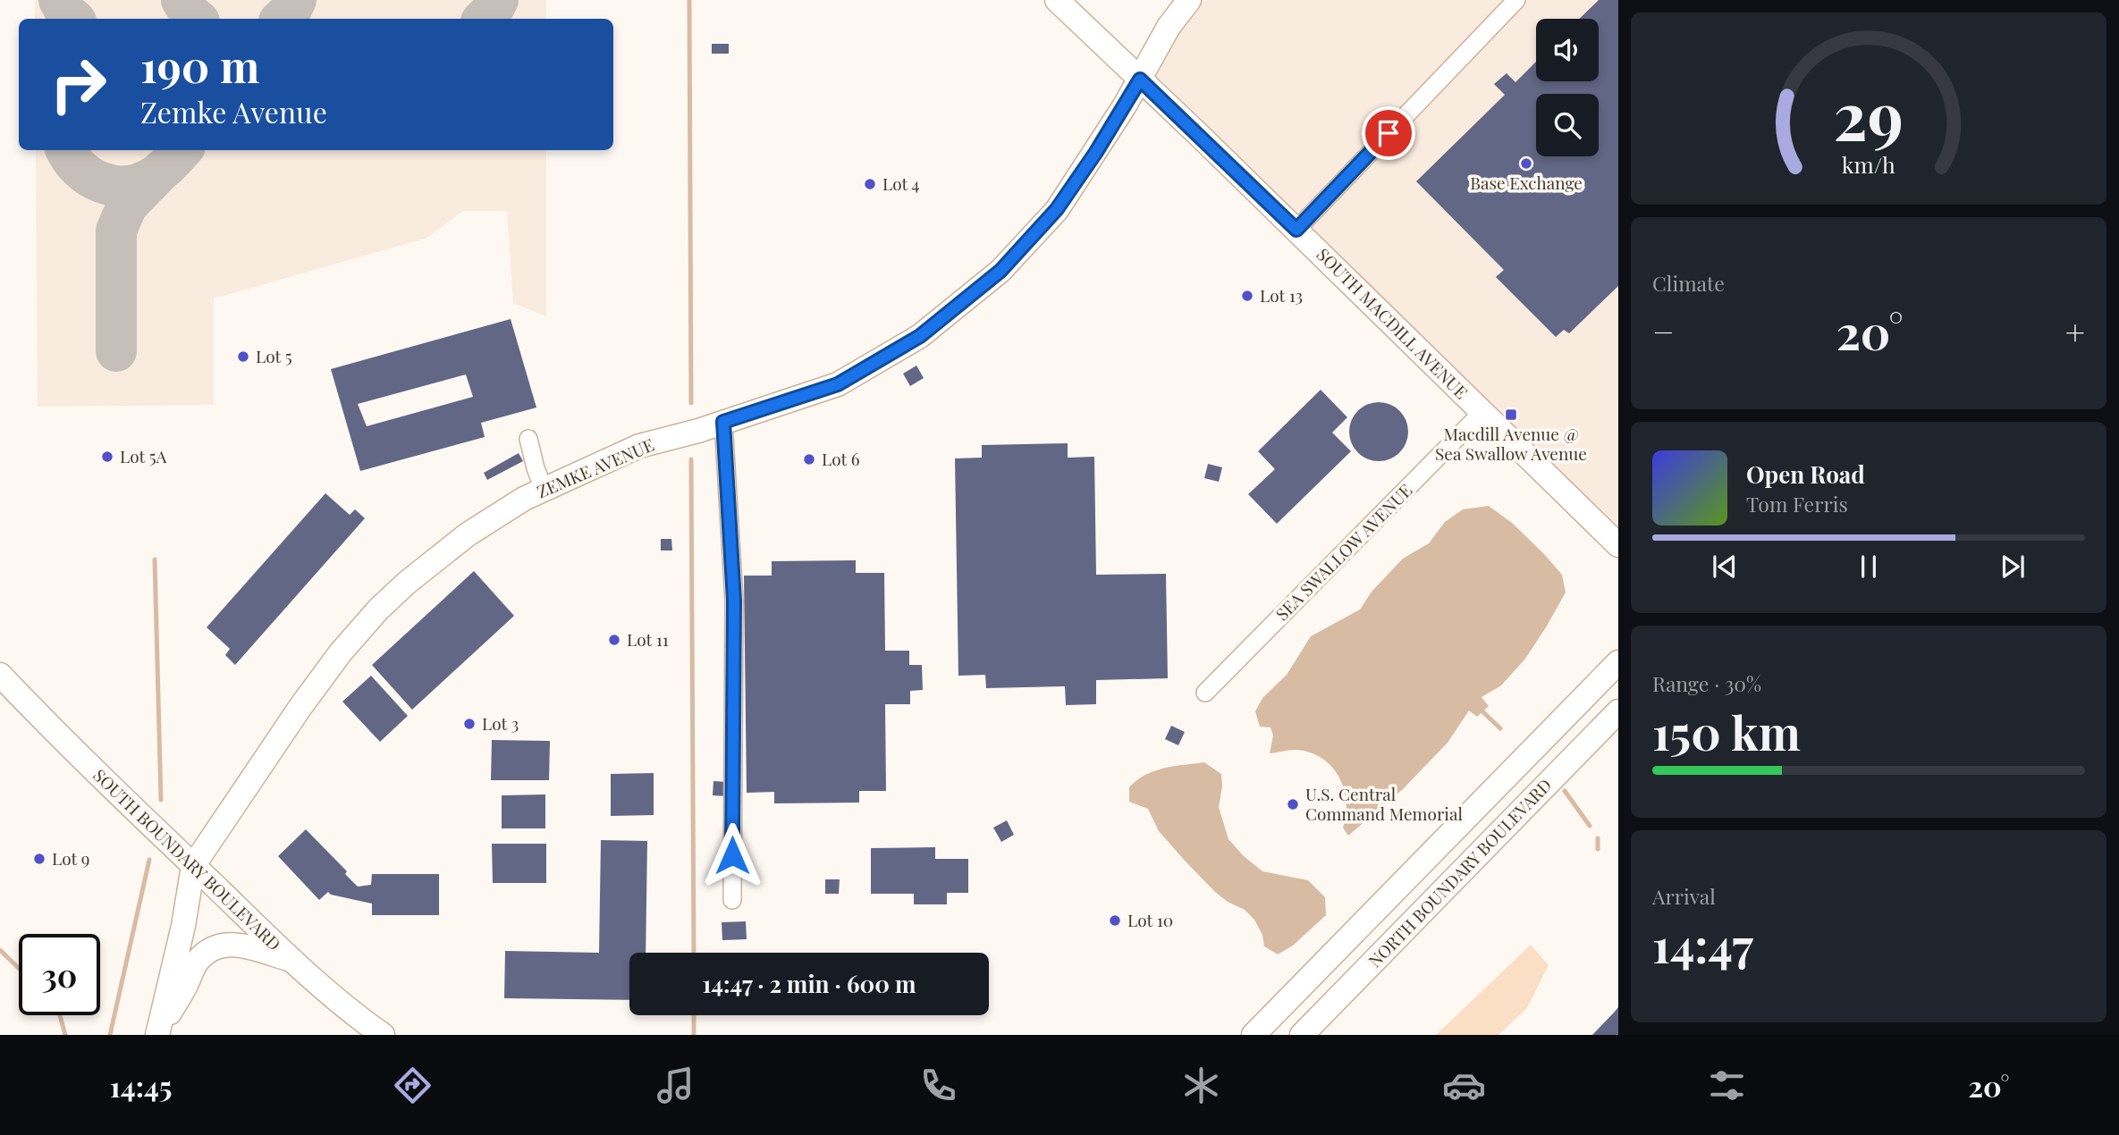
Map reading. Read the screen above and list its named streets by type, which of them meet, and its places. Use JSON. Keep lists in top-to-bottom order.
{
  "streets": {
    "street": [
      "SOUTH MACDILL AVENUE",
      "ZEMKE AVENUE",
      "SEA SWALLOW AVENUE",
      "SOUTH BOUNDARY BOULEVARD",
      "NORTH BOUNDARY BOULEVARD"
    ]
  },
  "crossings": [
    ["SOUTH MACDILL AVENUE", "ZEMKE AVENUE"],
    ["SOUTH MACDILL AVENUE", "SEA SWALLOW AVENUE"],
    ["ZEMKE AVENUE", "SOUTH BOUNDARY BOULEVARD"]
  ],
  "places": {
    "other": [
      "Base Exchange",
      "Lot 4",
      "Lot 13",
      "Lot 5",
      "Lot 5A",
      "Lot 6",
      "Lot 11",
      "Lot 3",
      "U.S. Central Command Memorial",
      "Lot 9",
      "Lot 10"
    ],
    "transit": ["Macdill Avenue @ Sea Swallow Avenue"]
  },
  "page": {
    "turn": ["190 m", "Zemke Avenue"],
    "tile": [
      "Climate",
      ["Range · 30%", "150 km"],
      ["Arrival", "14:47"]
    ],
    "heat": ["−", "20°", "+"],
    "song": ["Open Road", "Tom Ferris"],
    "limit": "30",
    "trip": "14:47 · 2 min · 600 m",
    "tabs": ["14:45", "20°"],
    "gauge": ["29", "km/h"]
  }
}
